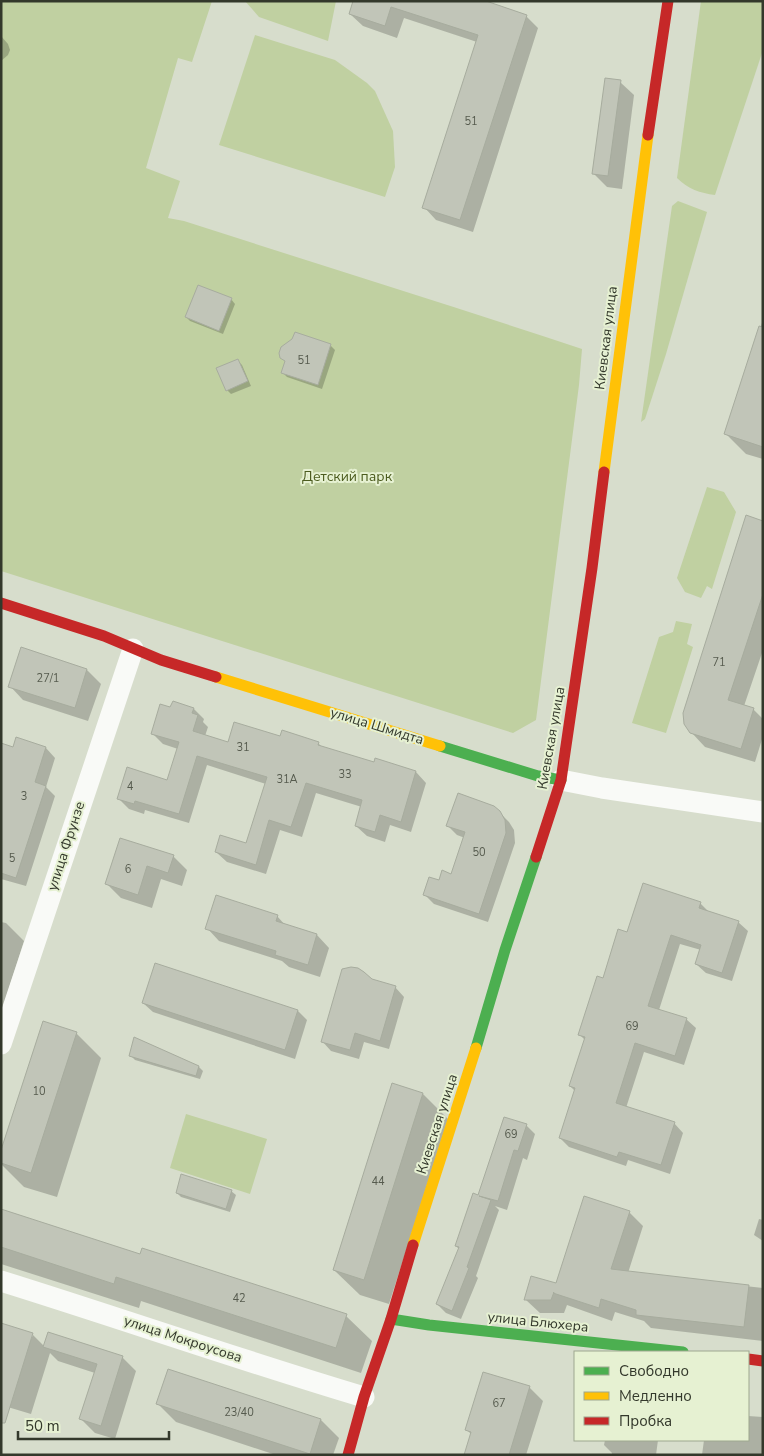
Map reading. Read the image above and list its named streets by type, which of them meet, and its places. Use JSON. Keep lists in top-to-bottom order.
{
  "streets": {
    "main road": ["Киевская улица", "улица Шмидта", "улица Блюхера"],
    "street": ["улица Фрунзе", "улица Мокроусова"]
  },
  "crossings": [
    ["Киевская улица", "улица Шмидта"],
    ["Киевская улица", "улица Блюхера"],
    ["Киевская улица", "улица Мокроусова"],
    ["улица Шмидта", "улица Фрунзе"]
  ],
  "parks": ["Детский парк"],
  "house_numbers": [
    "51",
    "51",
    "71",
    "27/1",
    "31",
    "33",
    "31А",
    "4",
    "3",
    "50",
    "5",
    "6",
    "69",
    "10",
    "69",
    "44",
    "42",
    "67",
    "23/40"
  ],
  "legend": ["Свободно", "Медленно", "Пробка"],
  "scale_bar": "50 m"
}
